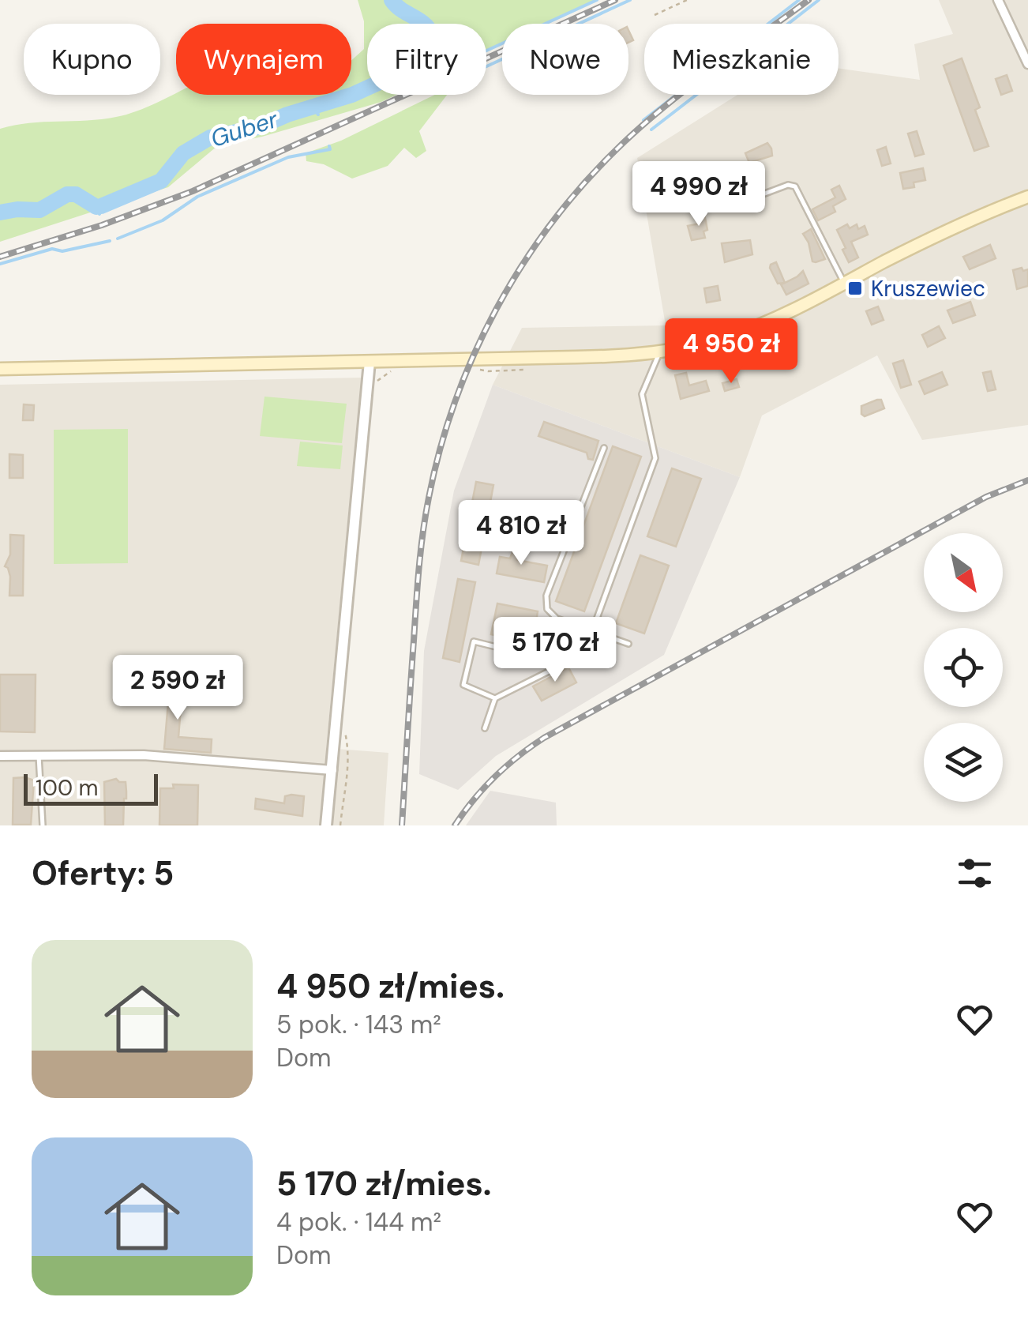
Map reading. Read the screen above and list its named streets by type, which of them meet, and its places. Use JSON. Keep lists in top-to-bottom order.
{
  "water": ["Guber"],
  "places": {
    "transit": ["Kruszewiec"]
  },
  "scale_bar": "100 m",
  "north": "bottom right",
  "page": {
    "chip": [
      "Kupno",
      "Wynajem",
      "Filtry",
      "Nowe",
      "Mieszkanie"
    ],
    "price": [
      "4 990 zł",
      "4 950 zł",
      "4 810 zł",
      "5 170 zł",
      "2 590 zł"
    ],
    "scale": "100 m",
    "heading": "Oferty: 5",
    "list": [
      {
        "name": "4 950 zł/mies.",
        "note": "5 pok. · 143 m² · Dom"
      },
      {
        "name": "5 170 zł/mies.",
        "note": "4 pok. · 144 m² · Dom"
      }
    ]
  }
}
